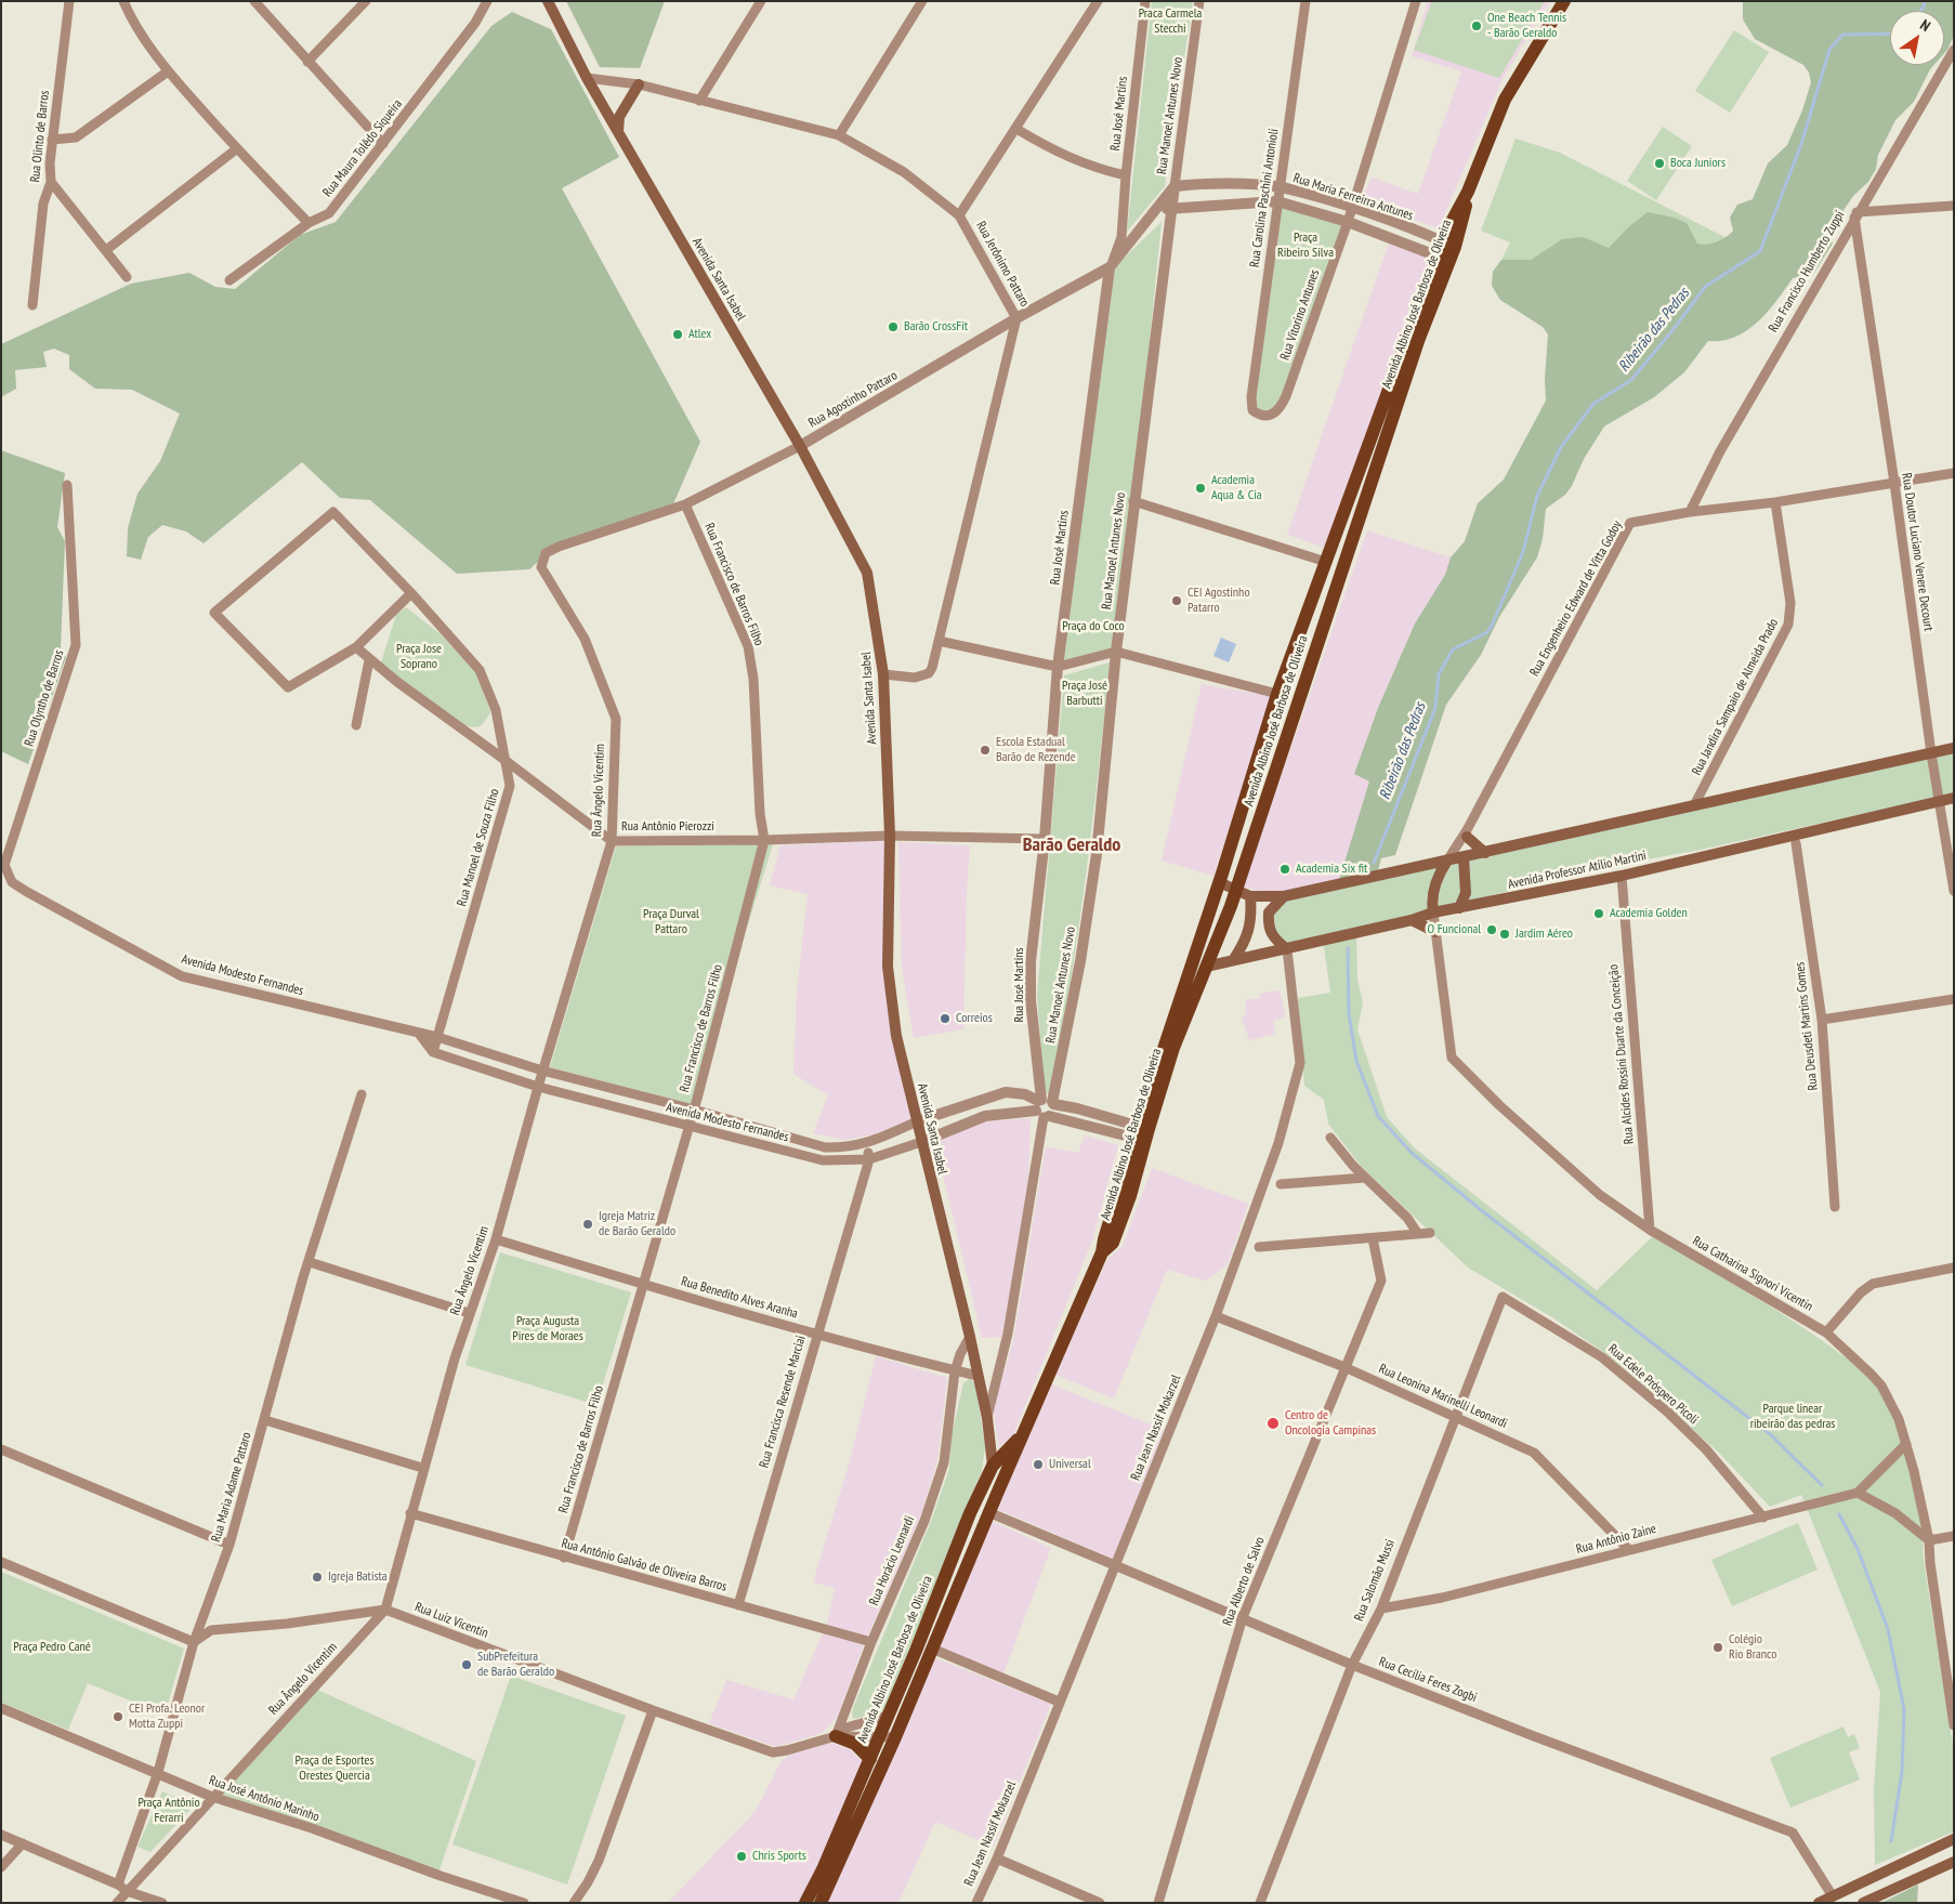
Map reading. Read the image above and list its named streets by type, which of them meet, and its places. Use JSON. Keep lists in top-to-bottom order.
{
  "streets": {
    "main road": ["Avenida Santa Isabel", "Avenida Albino José Barbosa de Oliveira", "Avenida Professor Atílio Martini"],
    "street": [
      "Rua José Martins",
      "Rua Manoel Antunes Novo",
      "Rua Olinto de Barros",
      "Rua Maura Tolêdo Siqueira",
      "Rua Maria Ferreirra Antunes",
      "Rua Carolina Paschini Antonioli",
      "Rua Jerônimo Pattaro",
      "Rua Francisco Humberto Zuppi",
      "Rua Vitorino Antunes",
      "Rua Agostinho Pattaro",
      "Rua Doutor Luciano Venere Decourt",
      "Rua Francisco de Barros Filho",
      "Rua Engenheiro Edward de Vitta Godoy",
      "Rua Jandira Sampaio de Almeida Prado",
      "Rua Olyntho de Barros",
      "Rua Ângelo Vicentim",
      "Rua Antônio Pierozzi",
      "Rua Manoel de Souza Filho",
      "Avenida Modesto Fernandes",
      "Rua Deusdeti Martins Gomes",
      "Rua Alcides Rossini Duarte da Conceição",
      "Rua Catharina Signori Vicentin",
      "Rua Benedito Alves Aranha",
      "Rua Edele Próspero Picoli",
      "Rua Leonina Marinelli Leonardi",
      "Rua Francisca Resende Marciai",
      "Rua Jean Nassif Mokarzel",
      "Rua Maria Adame Pattaro",
      "Rua Antônio Zaine",
      "Rua Horácio Leonardi",
      "Rua Antônio Galvão de Oliveira Barros",
      "Rua Salomão Mussi",
      "Rua Alberto de Salvo",
      "Rua Luiz Vicentin",
      "Rua Cecília Feres Zogbi",
      "Rua José Antônio Marinho"
    ]
  },
  "crossings": [
    ["Rua José Martins", "Rua Manoel Antunes Novo"],
    ["Rua José Martins", "Avenida Santa Isabel"],
    ["Rua José Martins", "Rua Agostinho Pattaro"],
    ["Rua José Martins", "Rua Antônio Pierozzi"],
    ["Rua José Martins", "Avenida Modesto Fernandes"],
    ["Rua Manoel Antunes Novo", "Rua Maria Ferreirra Antunes"],
    ["Rua Manoel Antunes Novo", "Rua Agostinho Pattaro"],
    ["Rua Manoel Antunes Novo", "Avenida Modesto Fernandes"],
    ["Rua Maria Ferreirra Antunes", "Rua Carolina Paschini Antonioli"],
    ["Rua Maria Ferreirra Antunes", "Avenida Albino José Barbosa de Oliveira"],
    ["Rua Maria Ferreirra Antunes", "Rua Vitorino Antunes"],
    ["Rua Maria Ferreirra Antunes", "Rua Agostinho Pattaro"],
    ["Rua Carolina Paschini Antonioli", "Rua Vitorino Antunes"],
    ["Rua Jerônimo Pattaro", "Avenida Santa Isabel"],
    ["Rua Jerônimo Pattaro", "Rua Agostinho Pattaro"],
    ["Rua Francisco Humberto Zuppi", "Rua Doutor Luciano Venere Decourt"],
    ["Rua Francisco Humberto Zuppi", "Rua Engenheiro Edward de Vitta Godoy"],
    ["Avenida Santa Isabel", "Avenida Albino José Barbosa de Oliveira"],
    ["Avenida Santa Isabel", "Rua Agostinho Pattaro"],
    ["Avenida Santa Isabel", "Rua Antônio Pierozzi"],
    ["Avenida Santa Isabel", "Avenida Modesto Fernandes"],
    ["Avenida Santa Isabel", "Rua Benedito Alves Aranha"],
    ["Avenida Santa Isabel", "Rua Horácio Leonardi"],
    ["Avenida Albino José Barbosa de Oliveira", "Avenida Professor Atílio Martini"],
    ["Avenida Albino José Barbosa de Oliveira", "Avenida Modesto Fernandes"],
    ["Avenida Albino José Barbosa de Oliveira", "Rua Luiz Vicentin"],
    ["Avenida Albino José Barbosa de Oliveira", "Rua Cecília Feres Zogbi"],
    ["Rua Agostinho Pattaro", "Rua Francisco de Barros Filho"],
    ["Rua Agostinho Pattaro", "Rua Ângelo Vicentim"],
    ["Rua Doutor Luciano Venere Decourt", "Rua Engenheiro Edward de Vitta Godoy"],
    ["Rua Doutor Luciano Venere Decourt", "Avenida Professor Atílio Martini"],
    ["Rua Francisco de Barros Filho", "Rua Antônio Pierozzi"],
    ["Rua Francisco de Barros Filho", "Avenida Modesto Fernandes"],
    ["Rua Francisco de Barros Filho", "Rua Benedito Alves Aranha"],
    ["Rua Francisco de Barros Filho", "Rua Antônio Galvão de Oliveira Barros"],
    ["Rua Engenheiro Edward de Vitta Godoy", "Rua Jandira Sampaio de Almeida Prado"],
    ["Rua Olyntho de Barros", "Avenida Modesto Fernandes"],
    ["Rua Ângelo Vicentim", "Rua Antônio Pierozzi"],
    ["Rua Ângelo Vicentim", "Avenida Modesto Fernandes"],
    ["Rua Ângelo Vicentim", "Rua Benedito Alves Aranha"],
    ["Rua Ângelo Vicentim", "Rua Antônio Galvão de Oliveira Barros"],
    ["Rua Ângelo Vicentim", "Rua Luiz Vicentin"],
    ["Rua Ângelo Vicentim", "Rua José Antônio Marinho"],
    ["Rua Antônio Pierozzi", "Rua Manoel de Souza Filho"],
    ["Rua Manoel de Souza Filho", "Avenida Modesto Fernandes"],
    ["Avenida Professor Atílio Martini", "Rua Alcides Rossini Duarte da Conceição"],
    ["Avenida Professor Atílio Martini", "Rua Catharina Signori Vicentin"],
    ["Avenida Professor Atílio Martini", "Rua Jean Nassif Mokarzel"],
    ["Avenida Modesto Fernandes", "Rua Francisca Resende Marciai"],
    ["Rua Alcides Rossini Duarte da Conceição", "Rua Catharina Signori Vicentin"],
    ["Rua Benedito Alves Aranha", "Rua Francisca Resende Marciai"],
    ["Rua Benedito Alves Aranha", "Rua Horácio Leonardi"],
    ["Rua Edele Próspero Picoli", "Rua Antônio Zaine"],
    ["Rua Edele Próspero Picoli", "Rua Salomão Mussi"],
    ["Rua Leonina Marinelli Leonardi", "Rua Jean Nassif Mokarzel"],
    ["Rua Leonina Marinelli Leonardi", "Rua Antônio Zaine"],
    ["Rua Leonina Marinelli Leonardi", "Rua Salomão Mussi"],
    ["Rua Leonina Marinelli Leonardi", "Rua Alberto de Salvo"],
    ["Rua Francisca Resende Marciai", "Rua Antônio Galvão de Oliveira Barros"],
    ["Rua Jean Nassif Mokarzel", "Rua Cecília Feres Zogbi"],
    ["Rua Maria Adame Pattaro", "Rua Luiz Vicentin"],
    ["Rua Maria Adame Pattaro", "Rua José Antônio Marinho"],
    ["Rua Antônio Zaine", "Rua Salomão Mussi"],
    ["Rua Horácio Leonardi", "Rua Antônio Galvão de Oliveira Barros"],
    ["Rua Horácio Leonardi", "Rua Luiz Vicentin"],
    ["Rua Salomão Mussi", "Rua Cecília Feres Zogbi"],
    ["Rua Alberto de Salvo", "Rua Cecília Feres Zogbi"]
  ],
  "districts": ["Barão Geraldo"],
  "water": ["Ribeirão das Pedras"],
  "parks": [
    "Praca Carmela Stecchi",
    "Praça Ribeiro Silva",
    "Praça do Coco",
    "Praça Jose Soprano",
    "Praça José Barbutti",
    "Praça Durval Pattaro",
    "Praça Augusta Pires de Moraes",
    "Parque linear ribeirão das pedras",
    "Praça Pedro Cané",
    "Praça de Esportes Orestes Quercia",
    "Praça Antônio Ferarri"
  ],
  "places": [
    "One Beach Tennis - Barão Geraldo",
    "Boca Juniors",
    "Barão CrossFit",
    "Atlex",
    "Academia Aqua & Cia",
    "CEI Agostinho Patarro",
    "Escola Estadual Barão de Rezende",
    "Academia Six fit",
    "Academia Golden",
    "O Funcional",
    "Jardim Aéreo",
    "Correios",
    "Igreja Matriz de Barão Geraldo",
    "Centro de Oncologia Campinas",
    "Universal",
    "Igreja Batista",
    "Colégio Rio Branco",
    "SubPrefeitura de Barão Geraldo",
    "CEI Profa. Leonor Motta Zuppi",
    "Chris Sports"
  ],
  "north": "top right"
}
